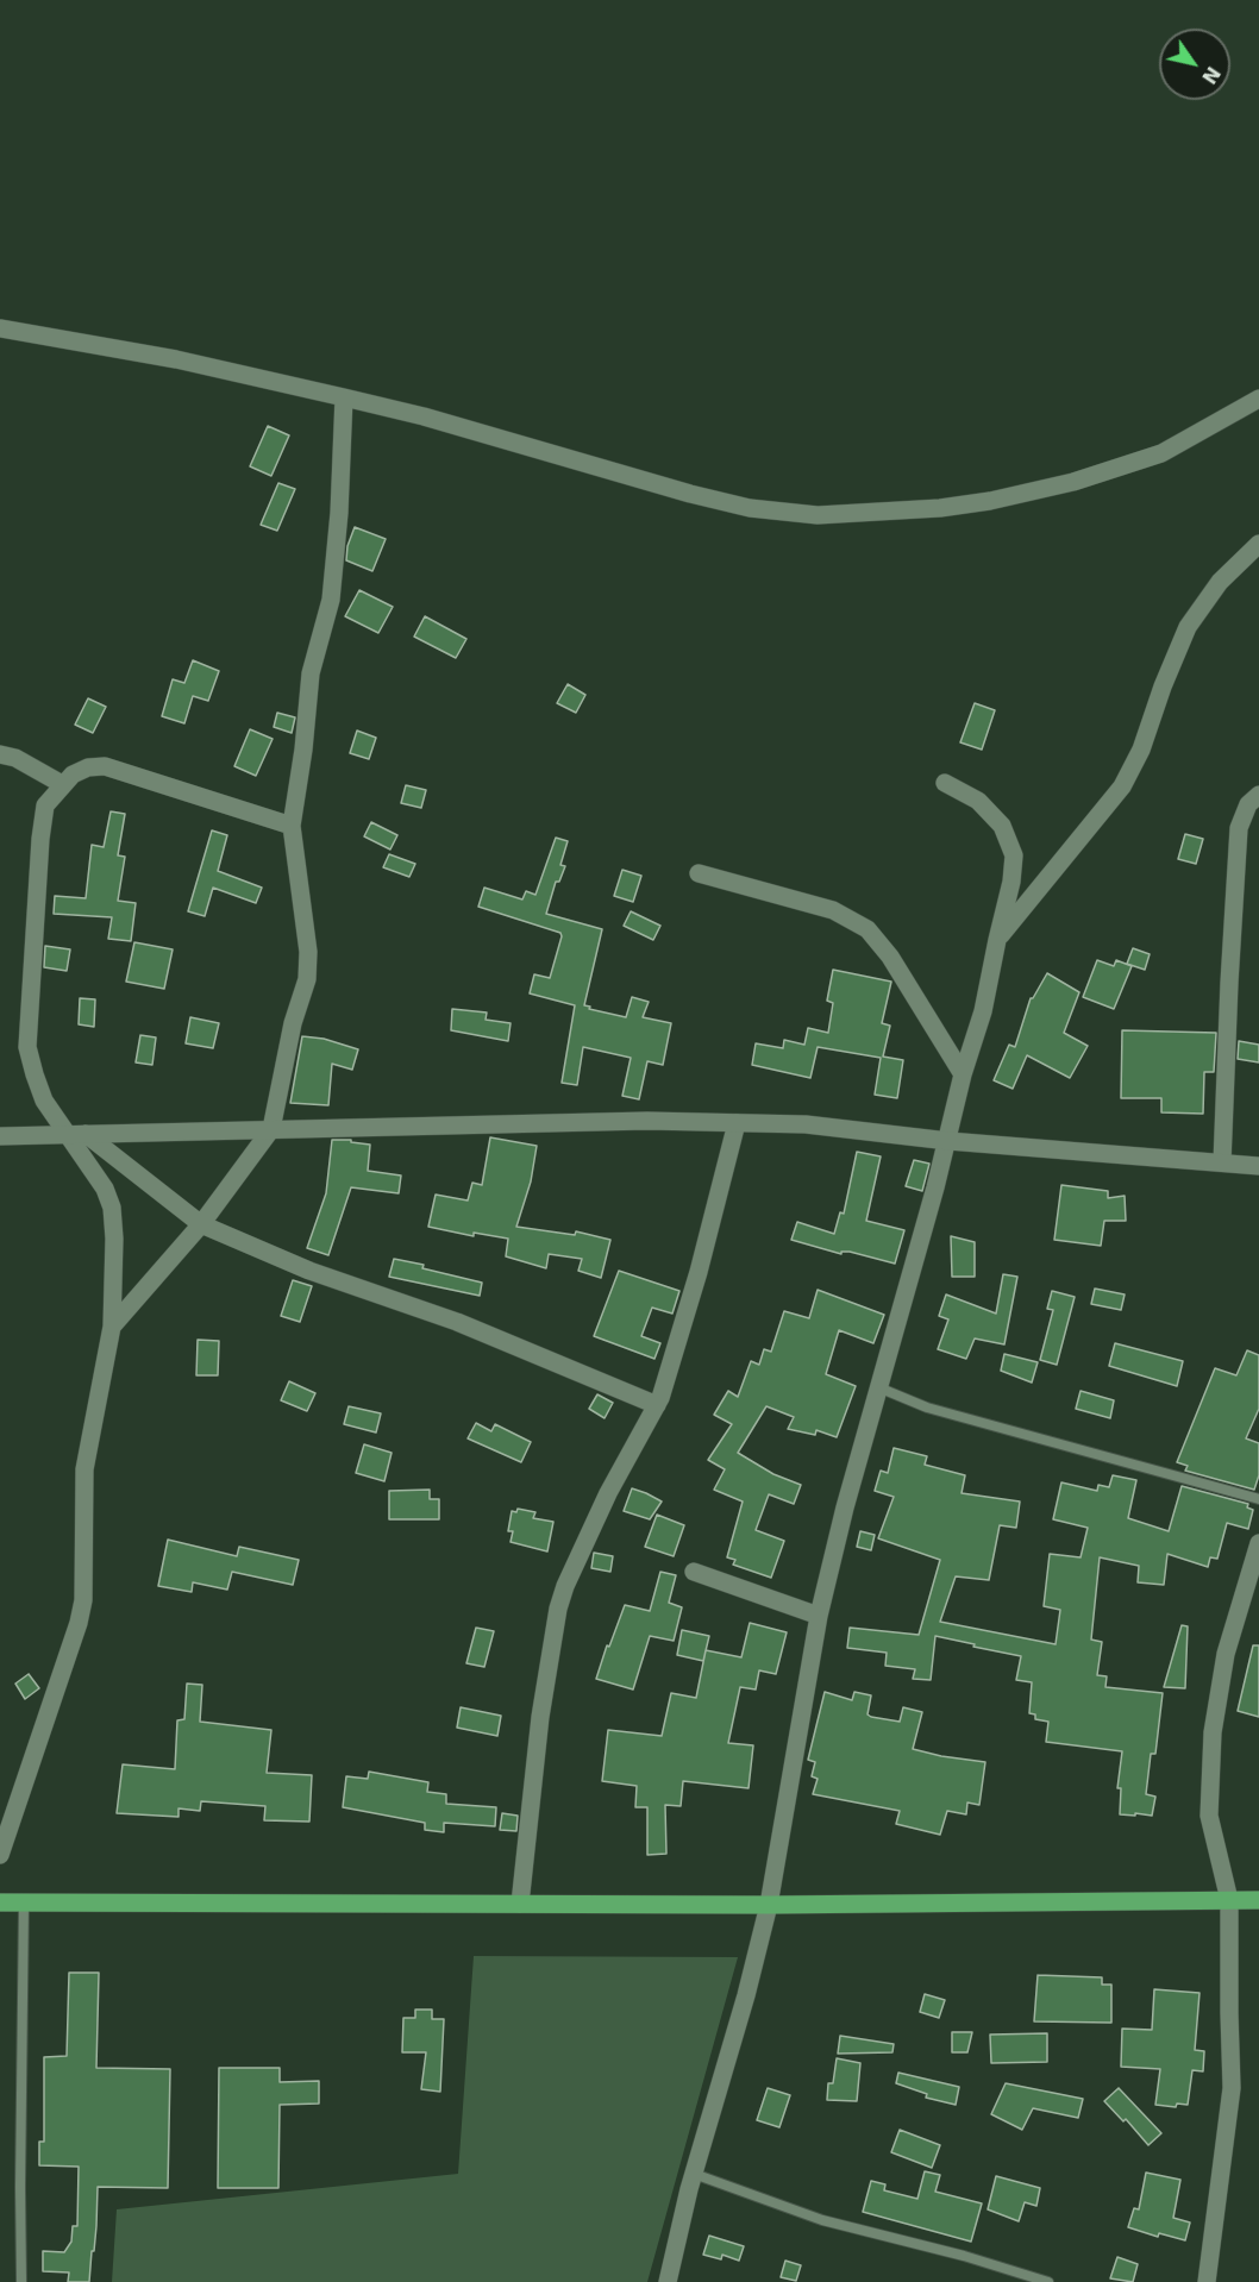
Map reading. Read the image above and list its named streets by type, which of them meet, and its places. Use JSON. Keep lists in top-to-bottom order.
{
  "north": "bottom right"
}
